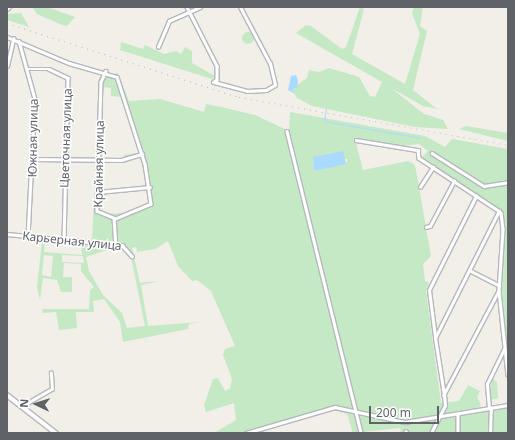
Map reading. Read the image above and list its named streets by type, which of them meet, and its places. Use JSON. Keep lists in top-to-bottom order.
{
  "streets": {
    "street": [
      "Южная улица",
      "Цветочная улица",
      "Крайняя улица",
      "Карьерная улица"
    ]
  },
  "crossings": [
    ["Южная улица", "Цветочная улица"],
    ["Южная улица", "Карьерная улица"],
    ["Цветочная улица", "Карьерная улица"],
    ["Крайняя улица", "Карьерная улица"]
  ],
  "scale_bar": "200 m",
  "north": "left"
}
